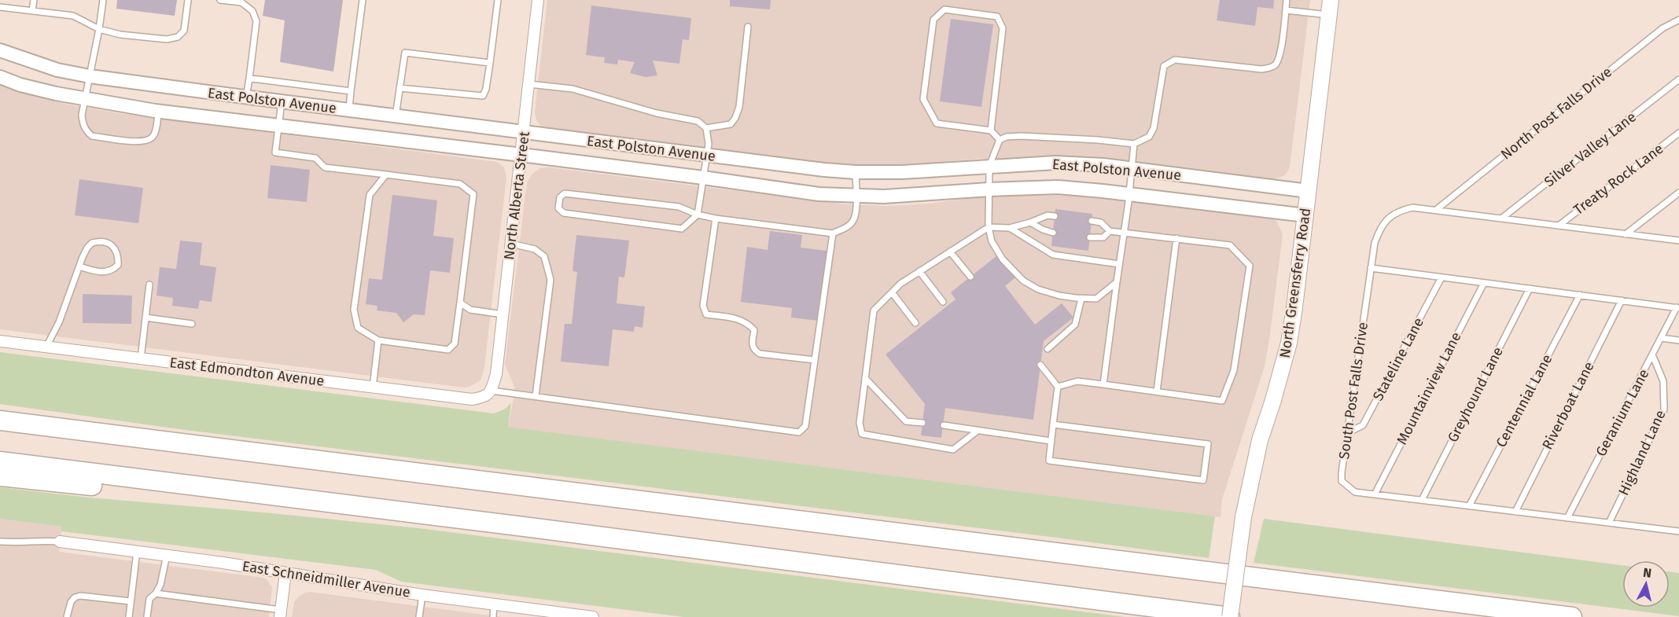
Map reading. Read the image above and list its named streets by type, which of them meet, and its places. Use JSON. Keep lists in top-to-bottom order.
{
  "streets": {
    "main road": ["North Greensferry Road"],
    "street": [
      "East Polston Avenue",
      "North Alberta Street",
      "East Edmondton Avenue",
      "East Schneidmiller Avenue"
    ],
    "lane": [
      "North Post Falls Drive",
      "Silver Valley Lane",
      "Treaty Rock Lane",
      "Stateline Lane",
      "Mountainview Lane",
      "South Post Falls Drive",
      "Greyhound Lane",
      "Centennial Lane",
      "Riverboat Lane",
      "Geranium Lane",
      "Highland Lane"
    ]
  },
  "crossings": [
    ["East Polston Avenue", "North Alberta Street"],
    ["East Polston Avenue", "North Greensferry Road"],
    ["North Alberta Street", "East Edmondton Avenue"],
    ["Stateline Lane", "South Post Falls Drive"],
    ["Mountainview Lane", "South Post Falls Drive"],
    ["South Post Falls Drive", "Greyhound Lane"],
    ["South Post Falls Drive", "Centennial Lane"],
    ["South Post Falls Drive", "Riverboat Lane"],
    ["South Post Falls Drive", "Geranium Lane"],
    ["South Post Falls Drive", "Highland Lane"],
    ["Geranium Lane", "Highland Lane"]
  ],
  "north": "top"
}
